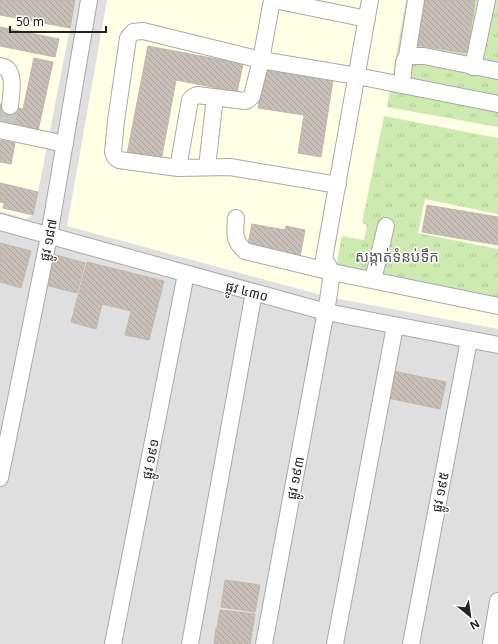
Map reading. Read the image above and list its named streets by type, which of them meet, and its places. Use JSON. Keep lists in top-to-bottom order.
{
  "streets": {
    "street": [
      "ផ្លូវ ១៨៧",
      "ផ្លូវ ៤៣០",
      "ផ្លូវ ១៩១",
      "ផ្លូវ ១៩៣",
      "ផ្លូវ ១៩៥"
    ]
  },
  "crossings": [
    ["ផ្លូវ ១៨៧", "ផ្លូវ ៤៣០"],
    ["ផ្លូវ ៤៣០", "ផ្លូវ ១៩១"],
    ["ផ្លូវ ៤៣០", "ផ្លូវ ១៩៣"],
    ["ផ្លូវ ៤៣០", "ផ្លូវ ១៩៥"]
  ],
  "districts": ["សង្កាត់ទំនប់ទឹក"],
  "scale_bar": "50 m",
  "north": "bottom right"
}
